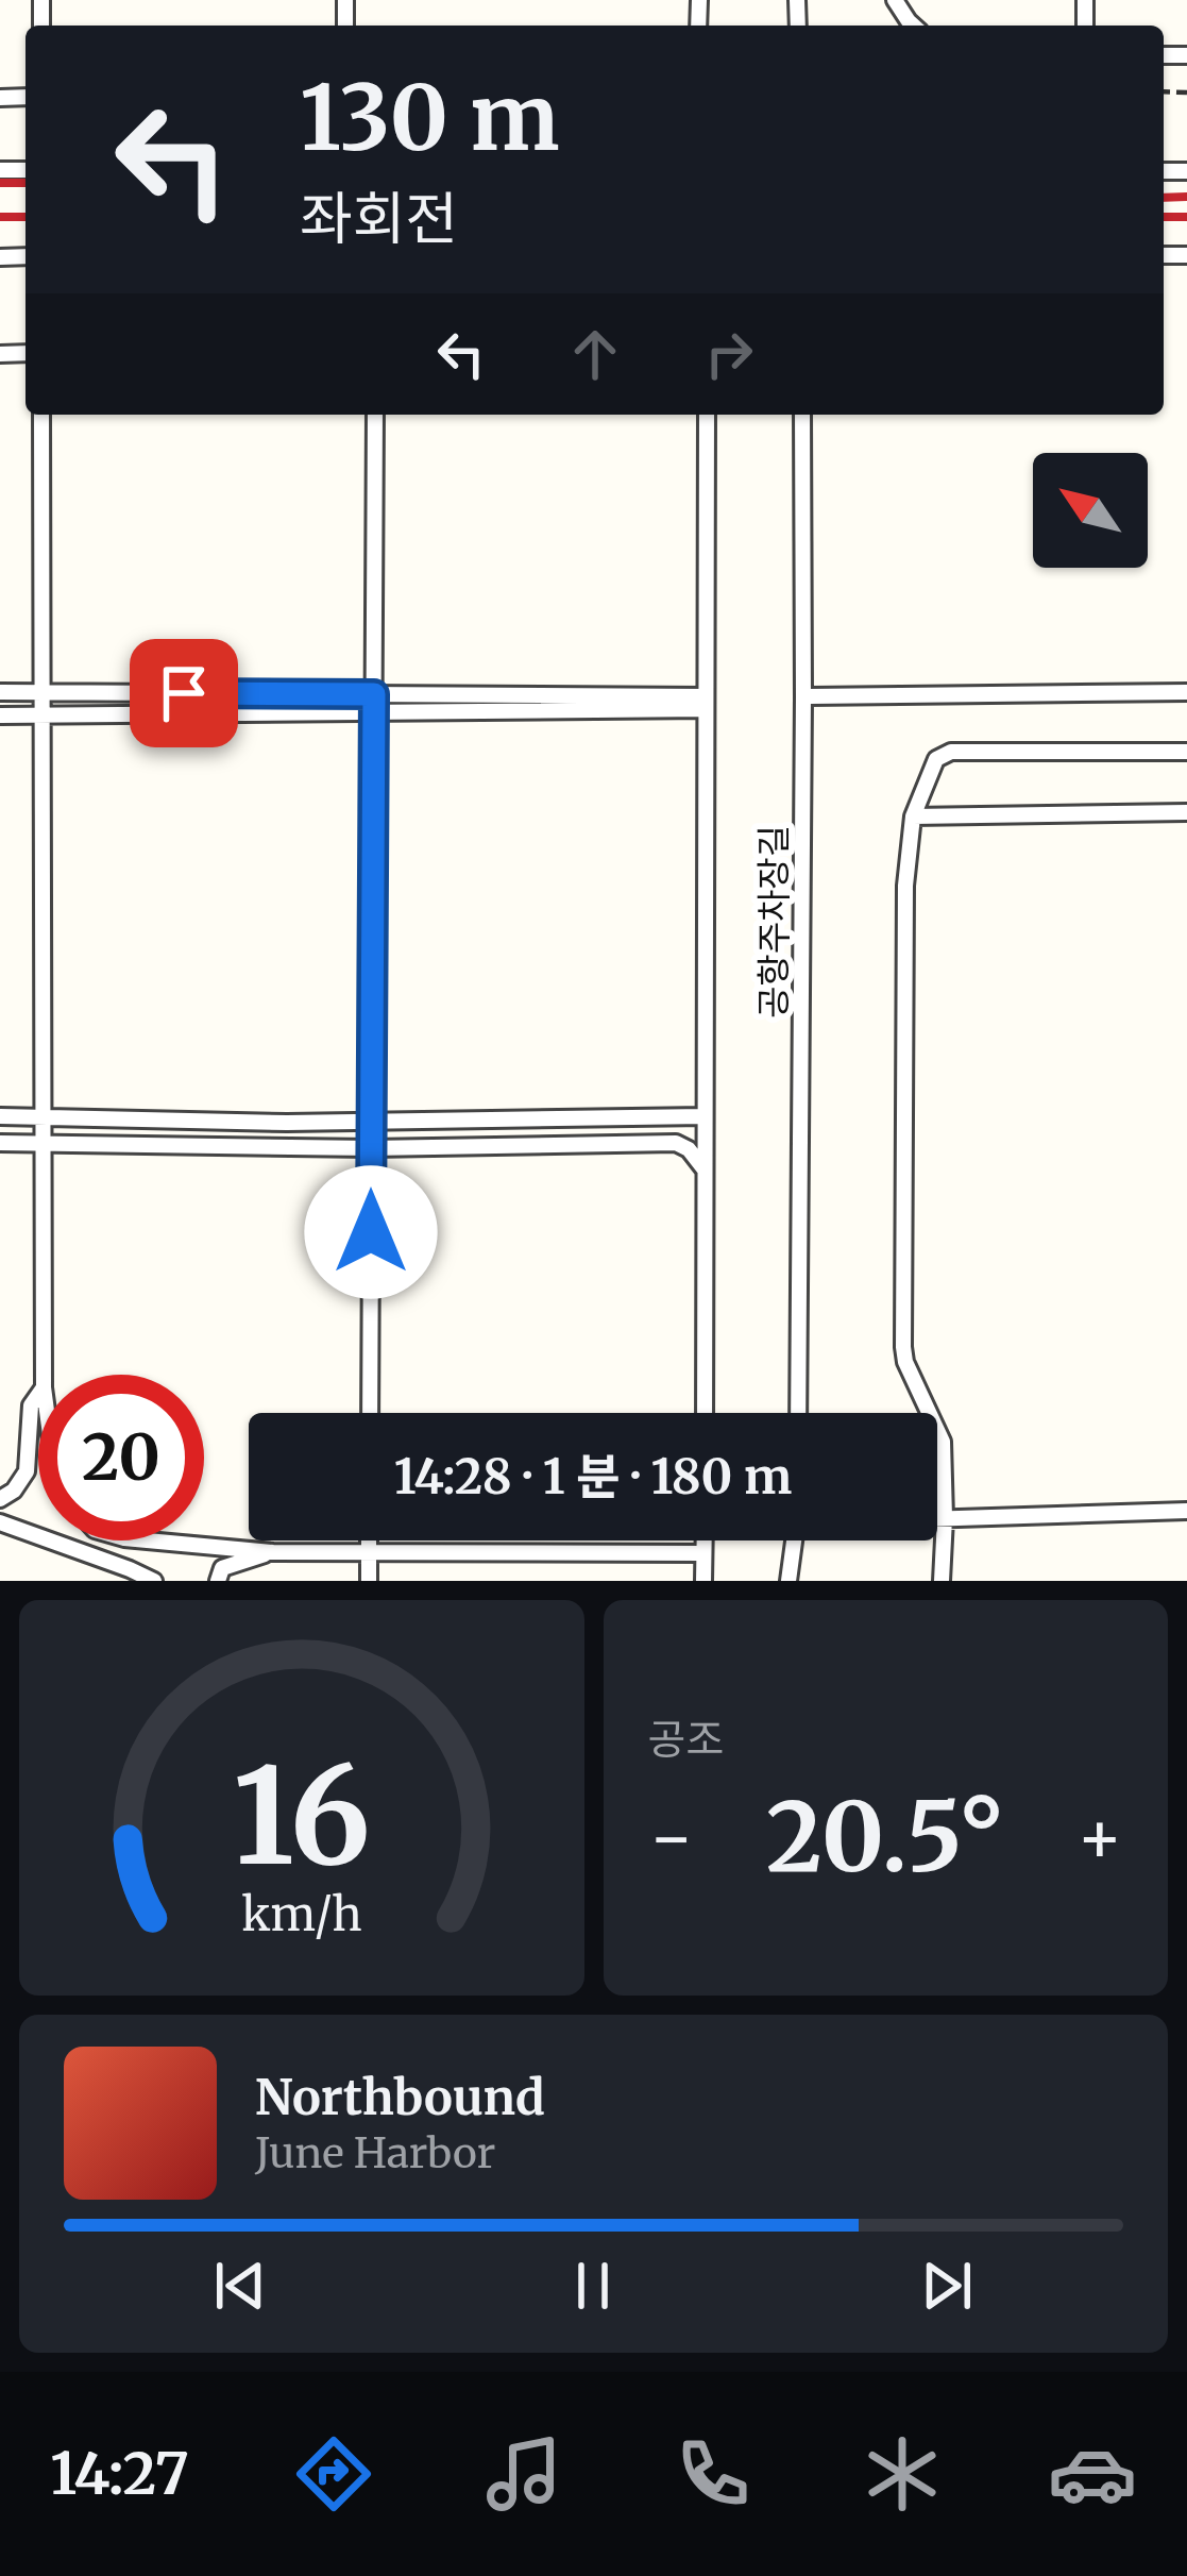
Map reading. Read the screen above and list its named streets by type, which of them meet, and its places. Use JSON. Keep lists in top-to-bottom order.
{
  "streets": {
    "lane": ["공항주차장길"]
  },
  "north": "top left",
  "page": {
    "turn": ["130 m", "좌회전"],
    "limit": "20",
    "trip": "14:28 · 1 분 · 180 m",
    "tile": "공조",
    "heat": ["−", "20.5°", "+"],
    "song": ["Northbound", "June Harbor"],
    "tabs": "14:27",
    "gauge": ["16", "km/h"]
  }
}
